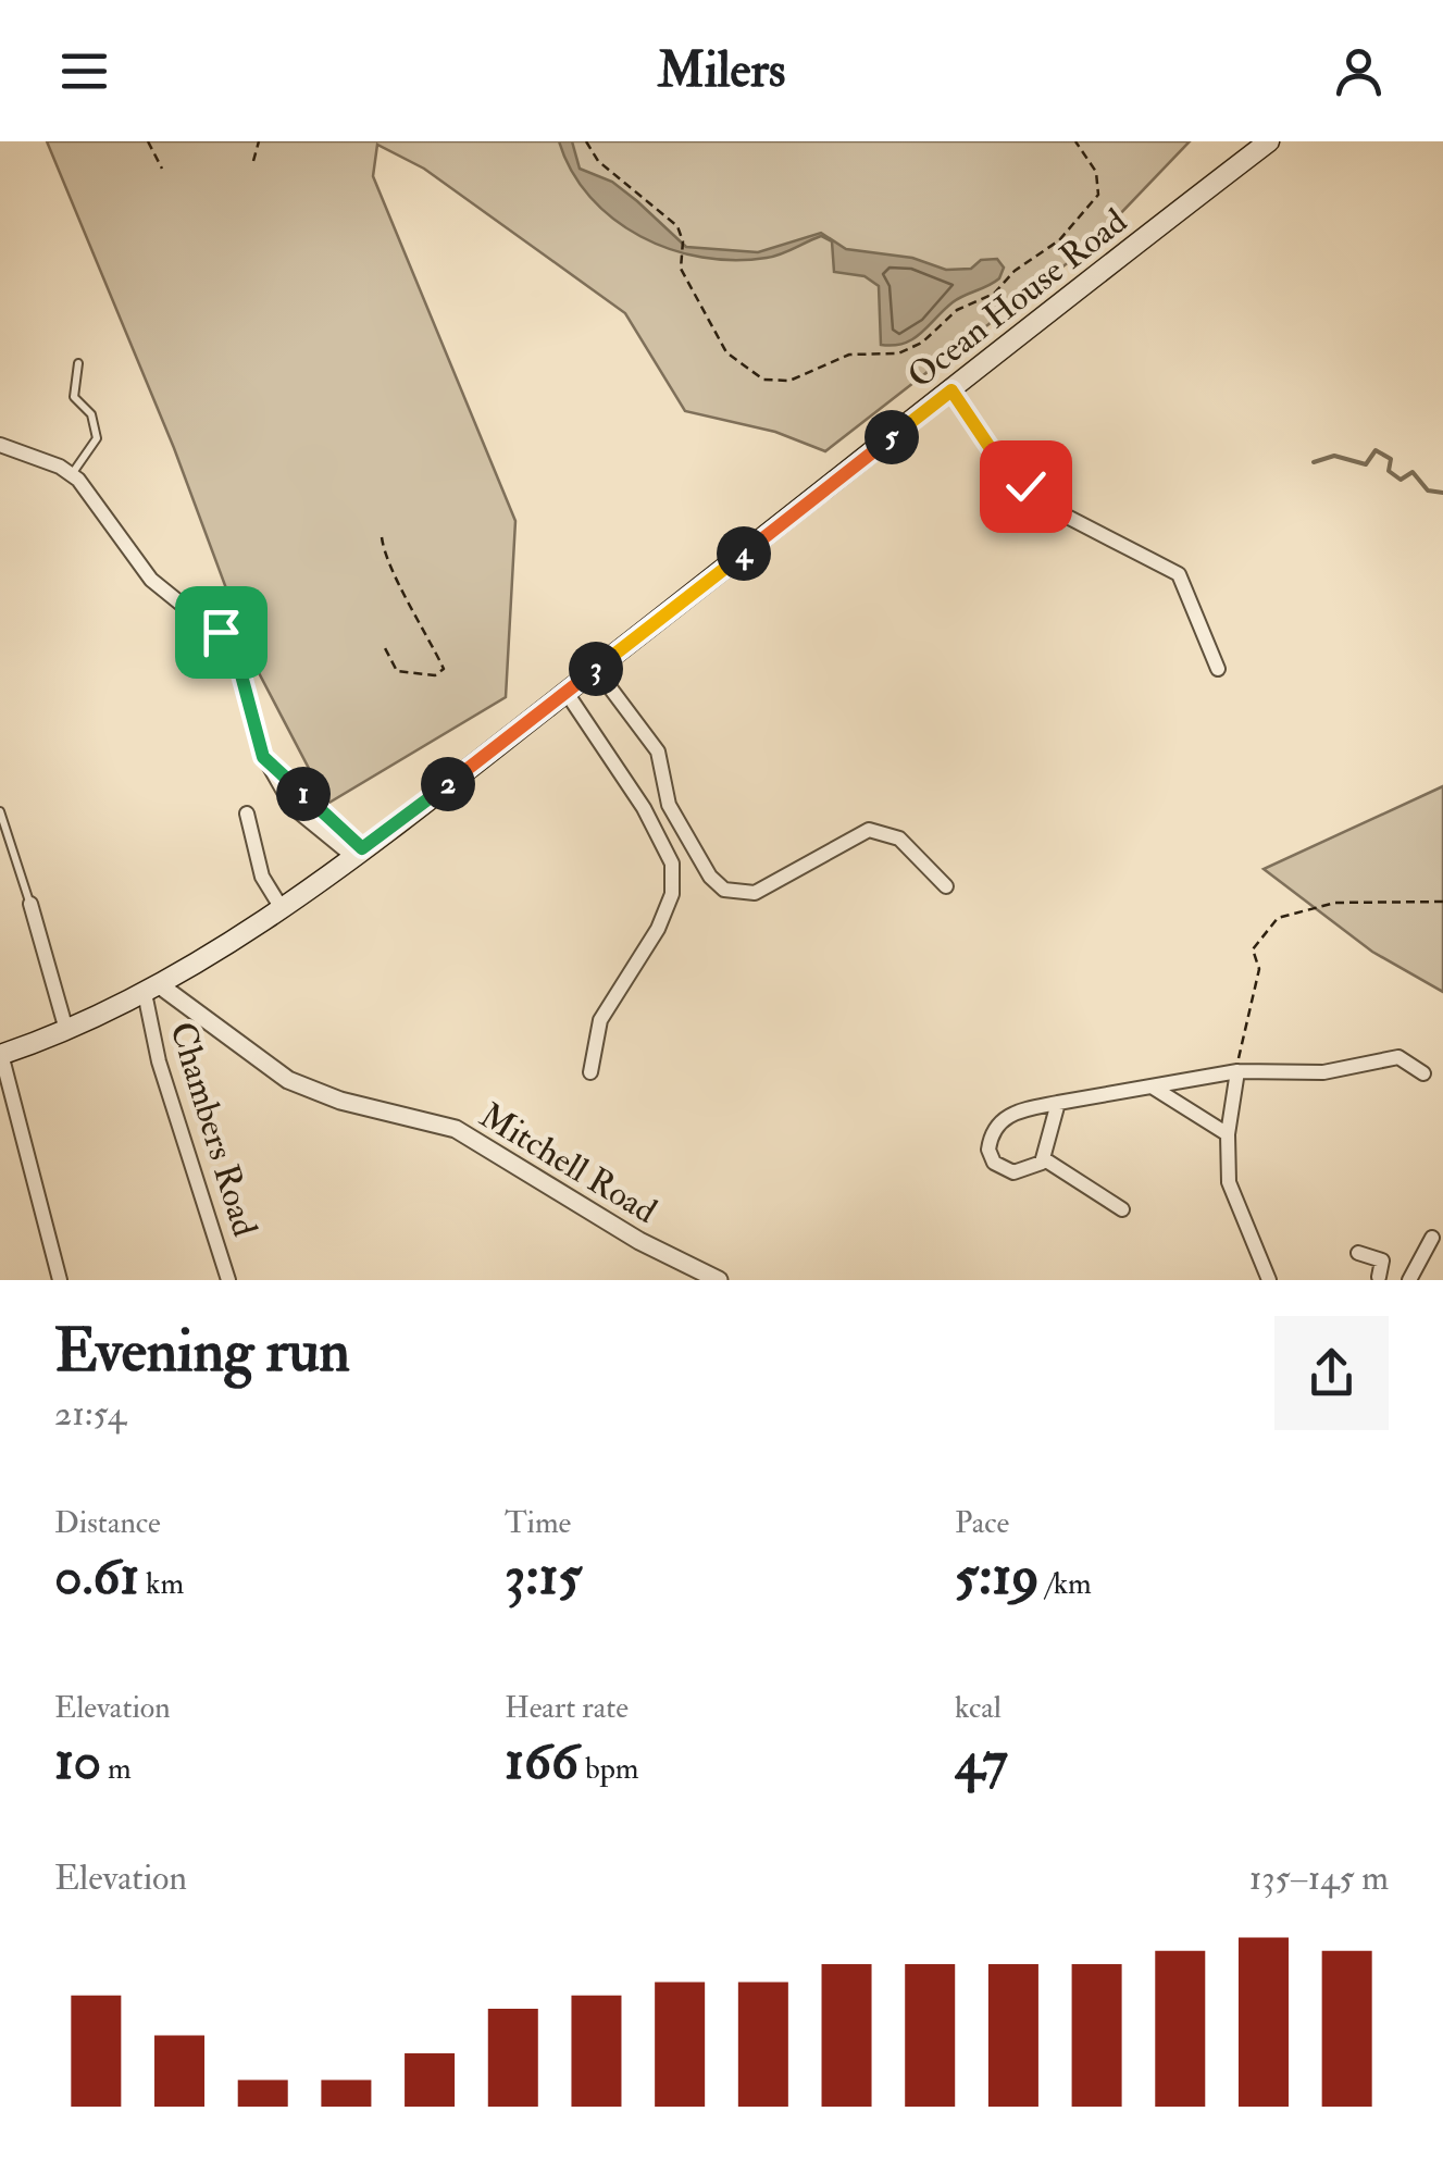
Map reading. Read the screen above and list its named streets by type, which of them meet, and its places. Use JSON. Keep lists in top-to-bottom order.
{
  "streets": {
    "main road": ["Ocean House Road"],
    "street": ["Chambers Road", "Mitchell Road"]
  },
  "crossings": [
    ["Ocean House Road", "Chambers Road"],
    ["Ocean House Road", "Mitchell Road"],
    ["Chambers Road", "Mitchell Road"]
  ],
  "page": {
    "header": "Milers",
    "pins": [
      "5",
      "4",
      "3",
      "2",
      "1"
    ],
    "heading": ["Evening run", "21:54"],
    "stats": [
      ["Distance", "0.61 km"],
      ["Time", "3:15"],
      ["Pace", "5:19 /km"],
      ["Elevation", "10 m"],
      ["Heart rate", "166 bpm"],
      ["kcal", "47"]
    ],
    "chart": ["Elevation", "135–145 m"]
  }
}
